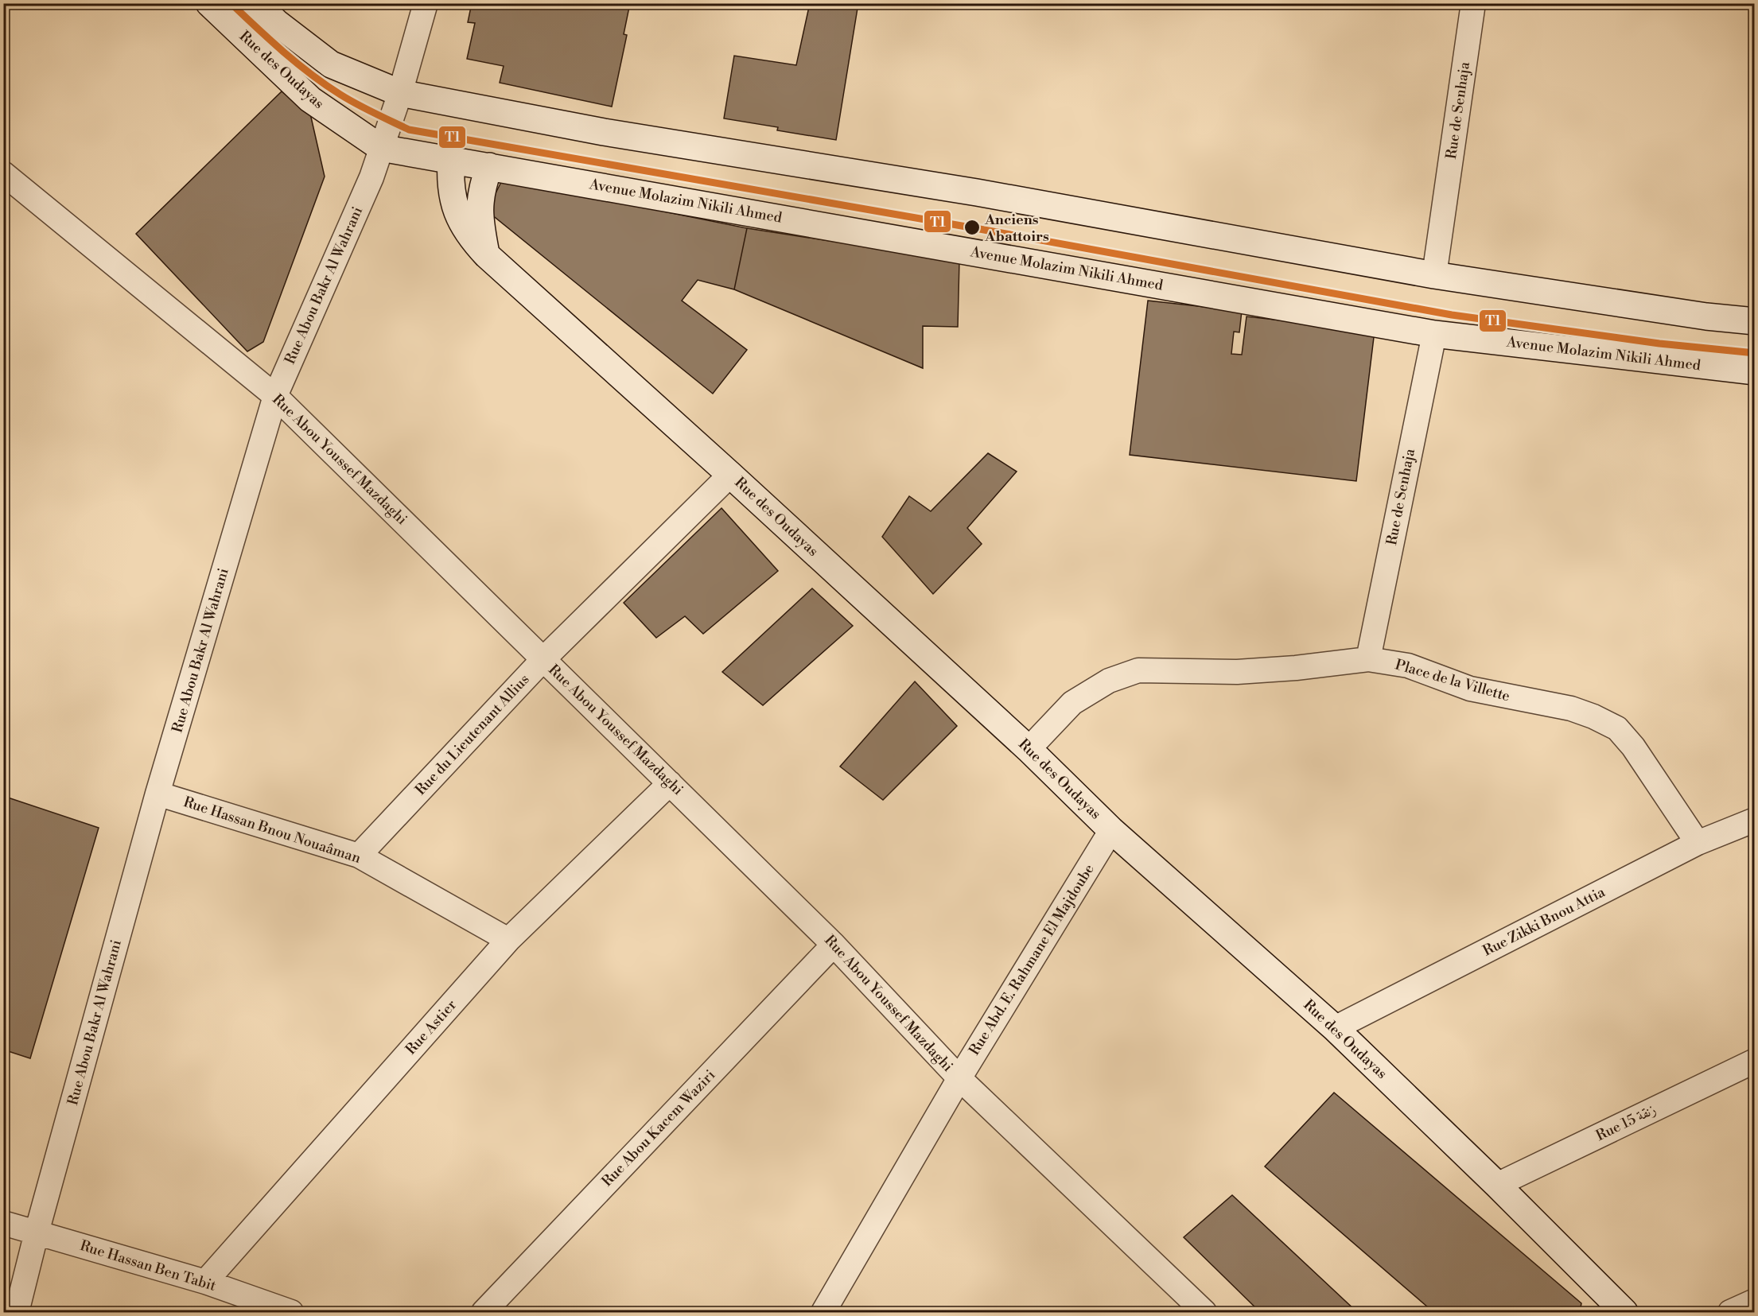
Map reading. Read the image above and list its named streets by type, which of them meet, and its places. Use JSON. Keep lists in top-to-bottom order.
{
  "streets": {
    "street": [
      "Rue des Oudayas",
      "Rue de Senhaja",
      "Avenue Molazim Nikili Ahmed",
      "Rue Abou Bakr Al Wahrani",
      "Rue Abou Youssef Mazdaghi",
      "Place de la Villette",
      "Rue du Lieutenant Allius",
      "Rue Hassan Bnou Nouaâman",
      "Rue Zikki Bnou Attia",
      "Rue Abd. E. Rahmane El Majdoube",
      "Rue Astier",
      "Rue 15 زنقة",
      "Rue Abou Kacem Waziri",
      "Rue Hassan Ben Tabit"
    ]
  },
  "crossings": [
    ["Rue des Oudayas", "Avenue Molazim Nikili Ahmed"],
    ["Rue des Oudayas", "Rue Abou Bakr Al Wahrani"],
    ["Rue des Oudayas", "Place de la Villette"],
    ["Rue des Oudayas", "Rue du Lieutenant Allius"],
    ["Rue des Oudayas", "Rue Zikki Bnou Attia"],
    ["Rue des Oudayas", "Rue Abd. E. Rahmane El Majdoube"],
    ["Rue des Oudayas", "Rue 15 زنقة"],
    ["Rue de Senhaja", "Avenue Molazim Nikili Ahmed"],
    ["Rue de Senhaja", "Place de la Villette"],
    ["Avenue Molazim Nikili Ahmed", "Rue Abou Bakr Al Wahrani"],
    ["Rue Abou Bakr Al Wahrani", "Rue Abou Youssef Mazdaghi"],
    ["Rue Abou Bakr Al Wahrani", "Rue Hassan Bnou Nouaâman"],
    ["Rue Abou Bakr Al Wahrani", "Rue Hassan Ben Tabit"],
    ["Rue Abou Youssef Mazdaghi", "Rue du Lieutenant Allius"],
    ["Rue Abou Youssef Mazdaghi", "Rue Abd. E. Rahmane El Majdoube"],
    ["Rue Abou Youssef Mazdaghi", "Rue Astier"],
    ["Rue Abou Youssef Mazdaghi", "Rue Abou Kacem Waziri"],
    ["Place de la Villette", "Rue Zikki Bnou Attia"],
    ["Rue du Lieutenant Allius", "Rue Hassan Bnou Nouaâman"],
    ["Rue Hassan Bnou Nouaâman", "Rue Astier"],
    ["Rue Astier", "Rue Hassan Ben Tabit"]
  ],
  "places": ["Anciens Abattoirs"],
  "lines": ["transit line T1"]
}
